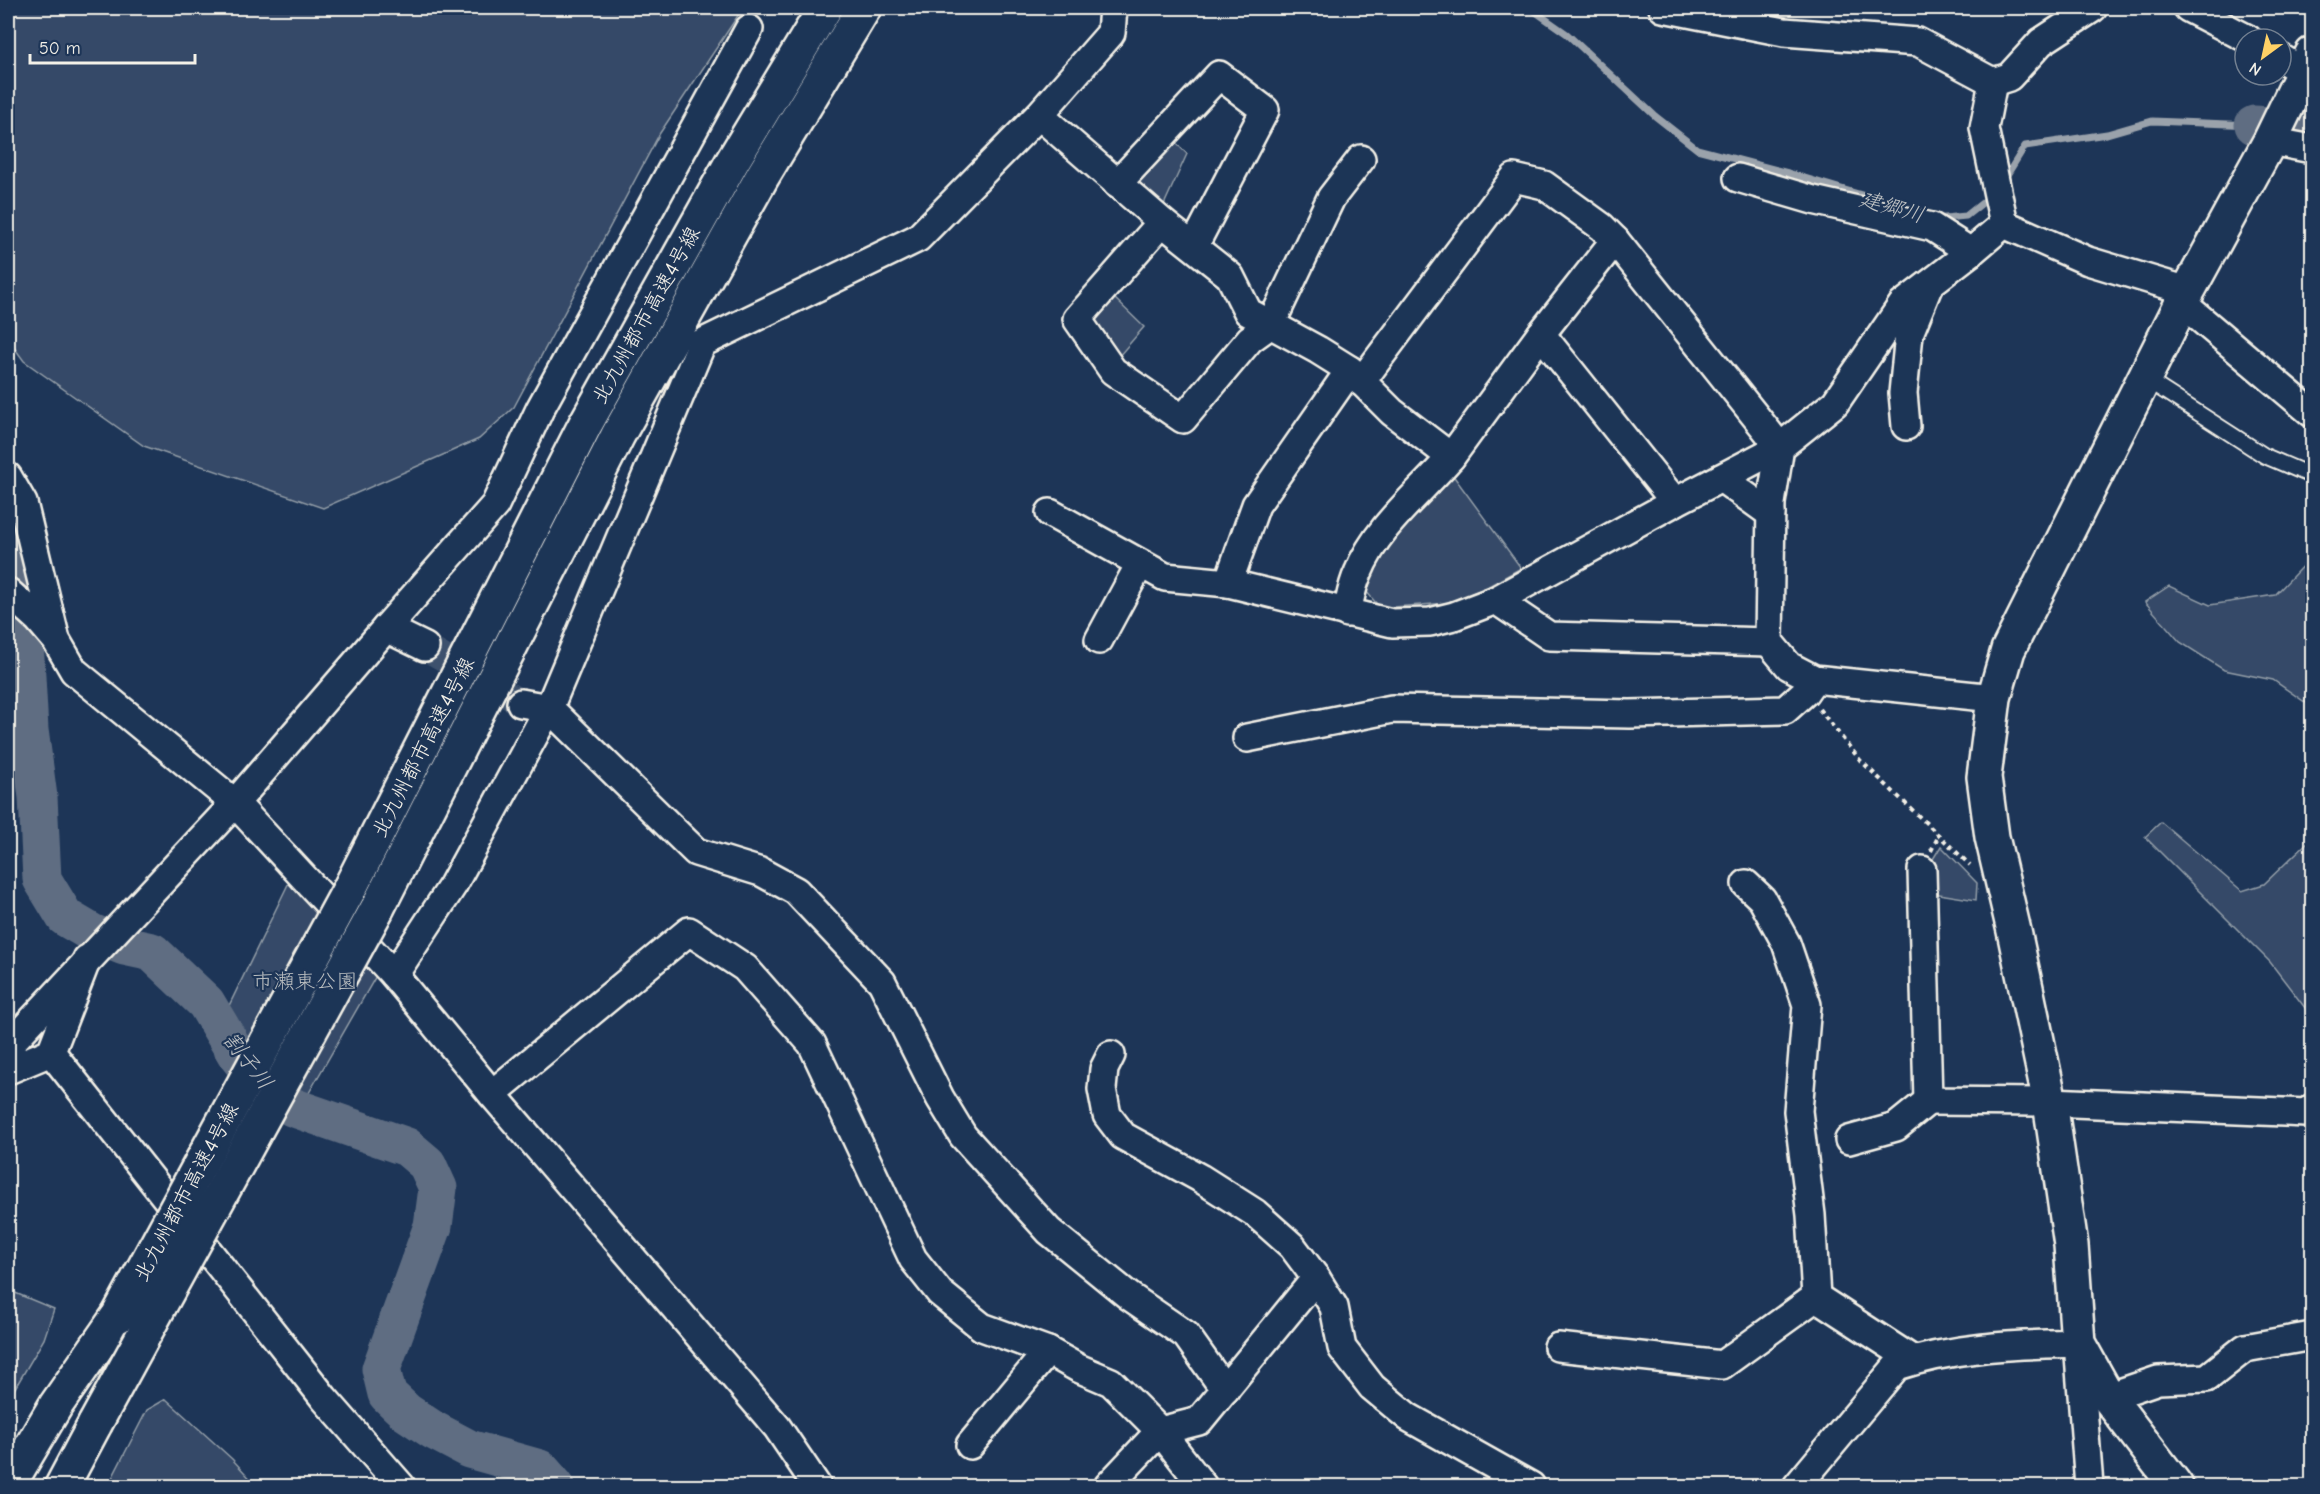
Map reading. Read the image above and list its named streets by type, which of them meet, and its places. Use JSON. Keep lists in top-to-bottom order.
{
  "streets": {
    "main road": ["北九州都市高速4号線"]
  },
  "water": ["建郷川", "割子川"],
  "parks": ["市瀬東公園"],
  "scale_bar": "50 m",
  "north": "bottom left"
}
